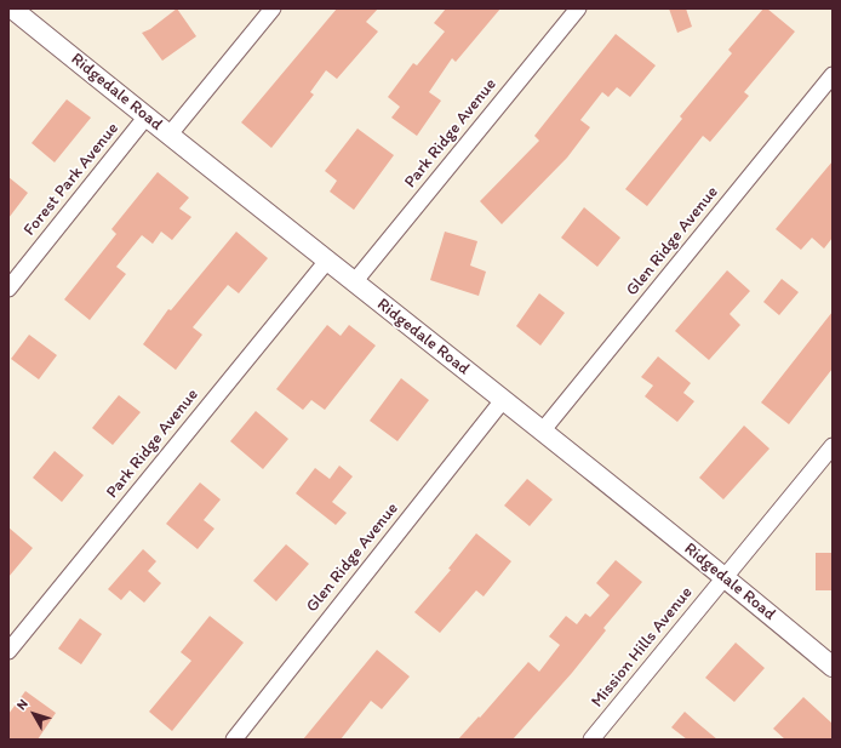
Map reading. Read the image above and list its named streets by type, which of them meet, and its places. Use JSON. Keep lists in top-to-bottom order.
{
  "streets": {
    "street": [
      "Ridgedale Road",
      "Park Ridge Avenue",
      "Forest Park Avenue",
      "Glen Ridge Avenue",
      "Mission Hills Avenue"
    ]
  },
  "crossings": [
    ["Ridgedale Road", "Park Ridge Avenue"],
    ["Ridgedale Road", "Forest Park Avenue"],
    ["Ridgedale Road", "Glen Ridge Avenue"],
    ["Ridgedale Road", "Mission Hills Avenue"]
  ],
  "north": "top left"
}
